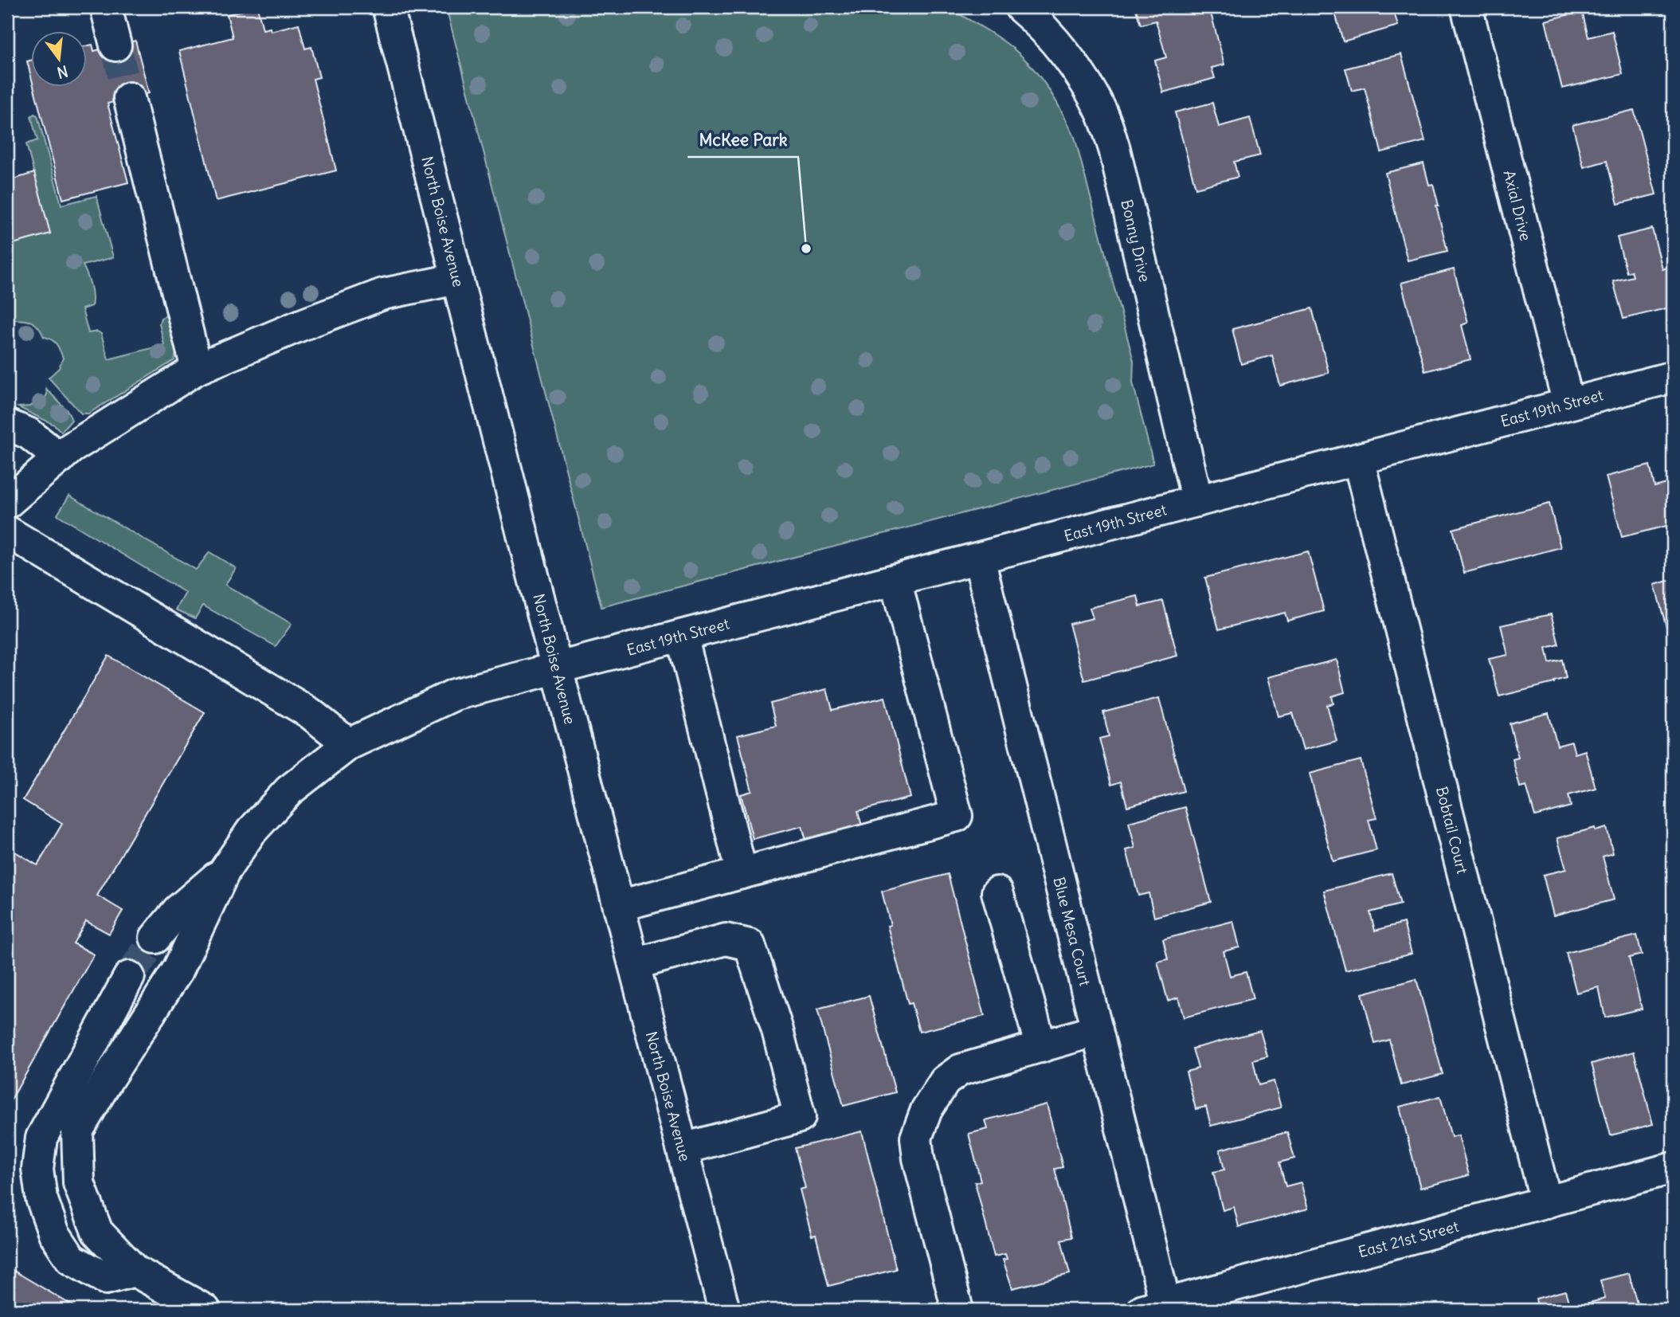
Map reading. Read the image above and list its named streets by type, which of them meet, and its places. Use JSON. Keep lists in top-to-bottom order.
{
  "streets": {
    "street": [
      "Axial Drive",
      "North Boise Avenue",
      "Bonny Drive",
      "East 19th Street",
      "Bobtail Court",
      "Blue Mesa Court",
      "East 21st Street"
    ]
  },
  "crossings": [
    ["Axial Drive", "East 19th Street"],
    ["North Boise Avenue", "East 19th Street"],
    ["Bonny Drive", "East 19th Street"],
    ["East 19th Street", "Bobtail Court"],
    ["East 19th Street", "Blue Mesa Court"],
    ["Bobtail Court", "East 21st Street"],
    ["Blue Mesa Court", "East 21st Street"]
  ],
  "places": ["McKee Park"],
  "north": "bottom"
}
